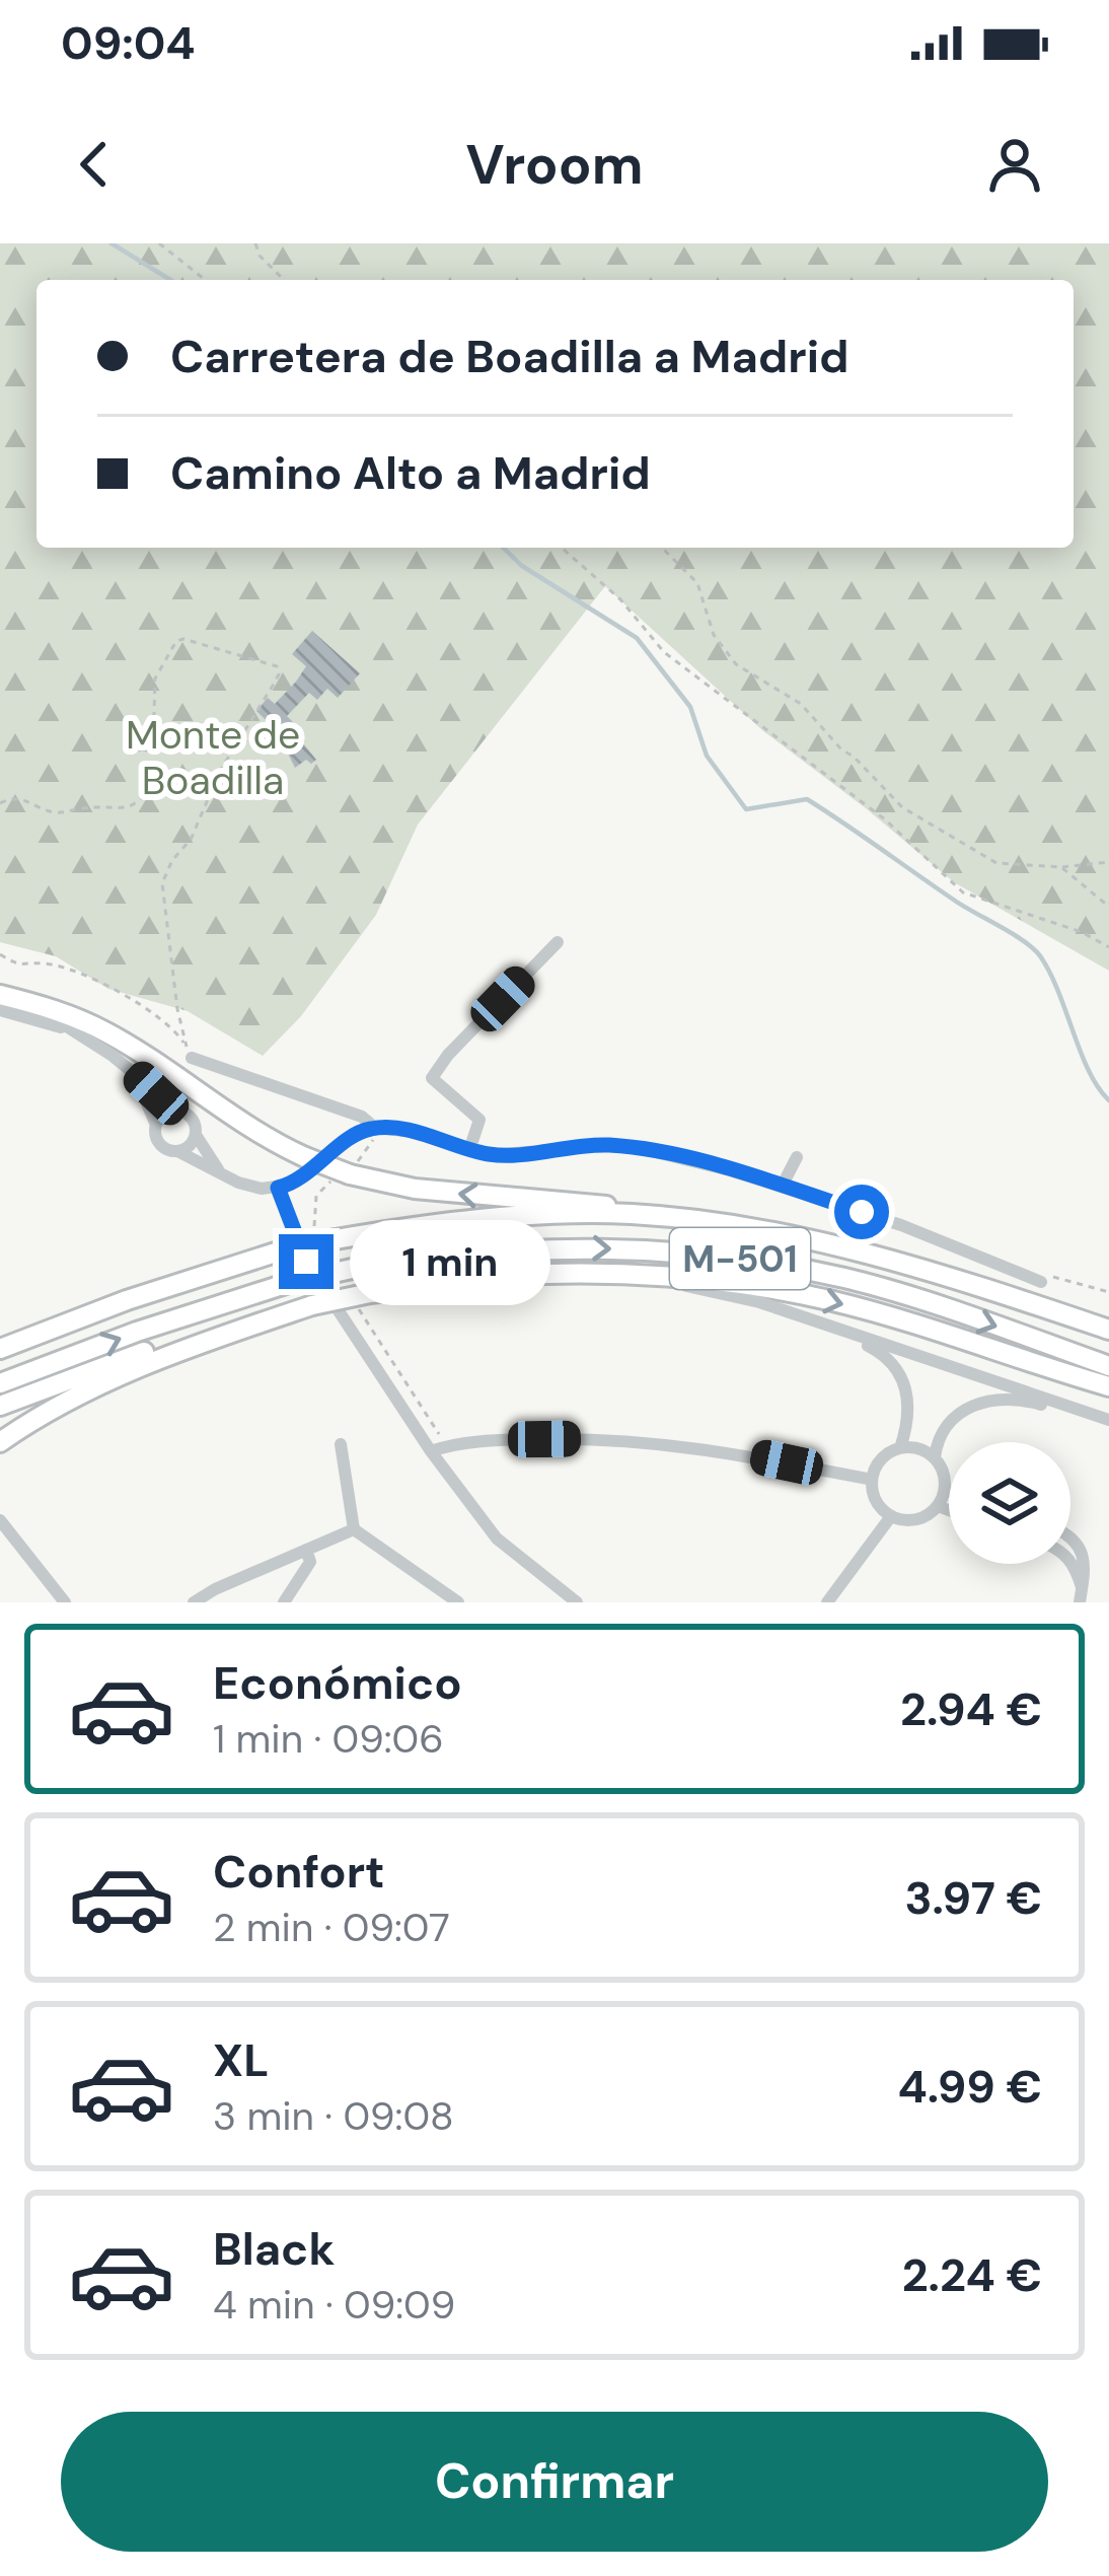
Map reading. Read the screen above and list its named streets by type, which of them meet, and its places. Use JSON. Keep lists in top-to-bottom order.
{
  "streets": {
    "highway": ["M-501"]
  },
  "parks": ["Monte de Boadilla"],
  "page": {
    "status": "09:04",
    "header": "Vroom",
    "banner": ["Carretera de Boadilla a Madrid", "Camino Alto a Madrid"],
    "bubble": "1 min",
    "list": [
      {
        "name": "Económico",
        "note": "1 min · 09:06",
        "value": "2.94 €"
      },
      {
        "name": "Confort",
        "note": "2 min · 09:07",
        "value": "3.97 €"
      },
      {
        "name": "XL",
        "note": "3 min · 09:08",
        "value": "4.99 €"
      },
      {
        "name": "Black",
        "note": "4 min · 09:09",
        "value": "2.24 €"
      }
    ],
    "buttons": "Confirmar"
  }
}
